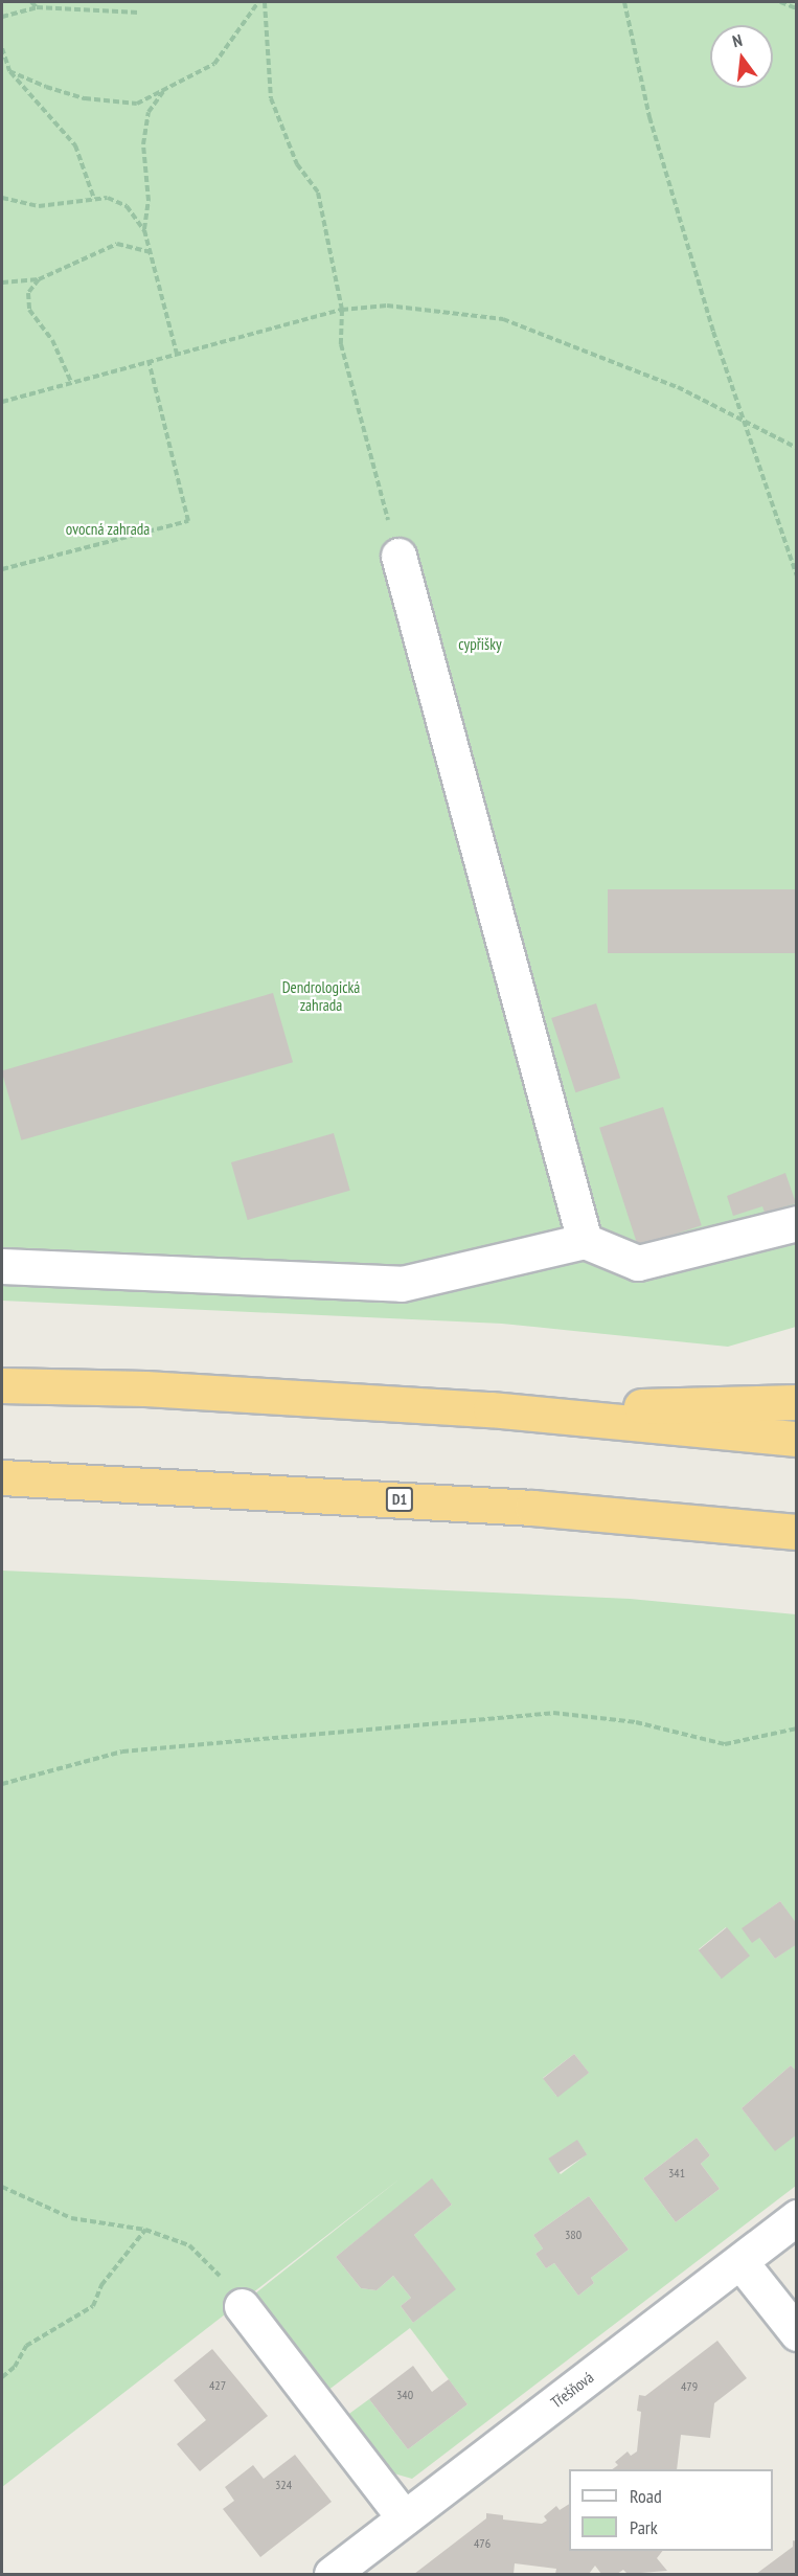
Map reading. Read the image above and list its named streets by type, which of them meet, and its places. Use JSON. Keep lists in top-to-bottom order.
{
  "streets": {
    "highway": ["D1"],
    "street": ["Třešňová"]
  },
  "parks": ["ovocná zahrada", "cypřišky", "Dendrologická zahrada"],
  "house_numbers": [
    "341",
    "380",
    "427",
    "479",
    "340",
    "324",
    "476"
  ],
  "legend": ["Road", "Park"],
  "north": "top"
}
